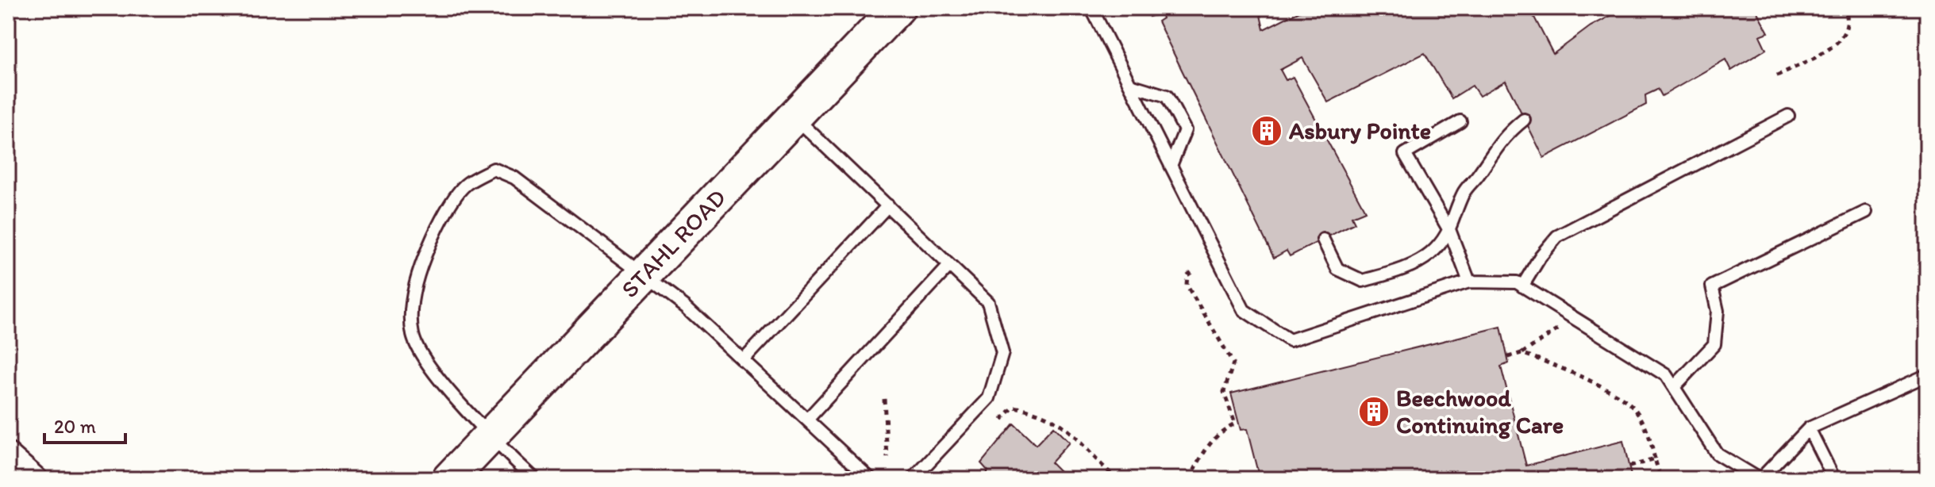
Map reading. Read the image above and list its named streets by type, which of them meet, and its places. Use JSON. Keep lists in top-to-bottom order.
{
  "streets": {
    "street": ["STAHL ROAD"]
  },
  "places": {
    "building": ["Asbury Pointe", "Beechwood Continuing Care"]
  },
  "scale_bar": "20 m"
}
